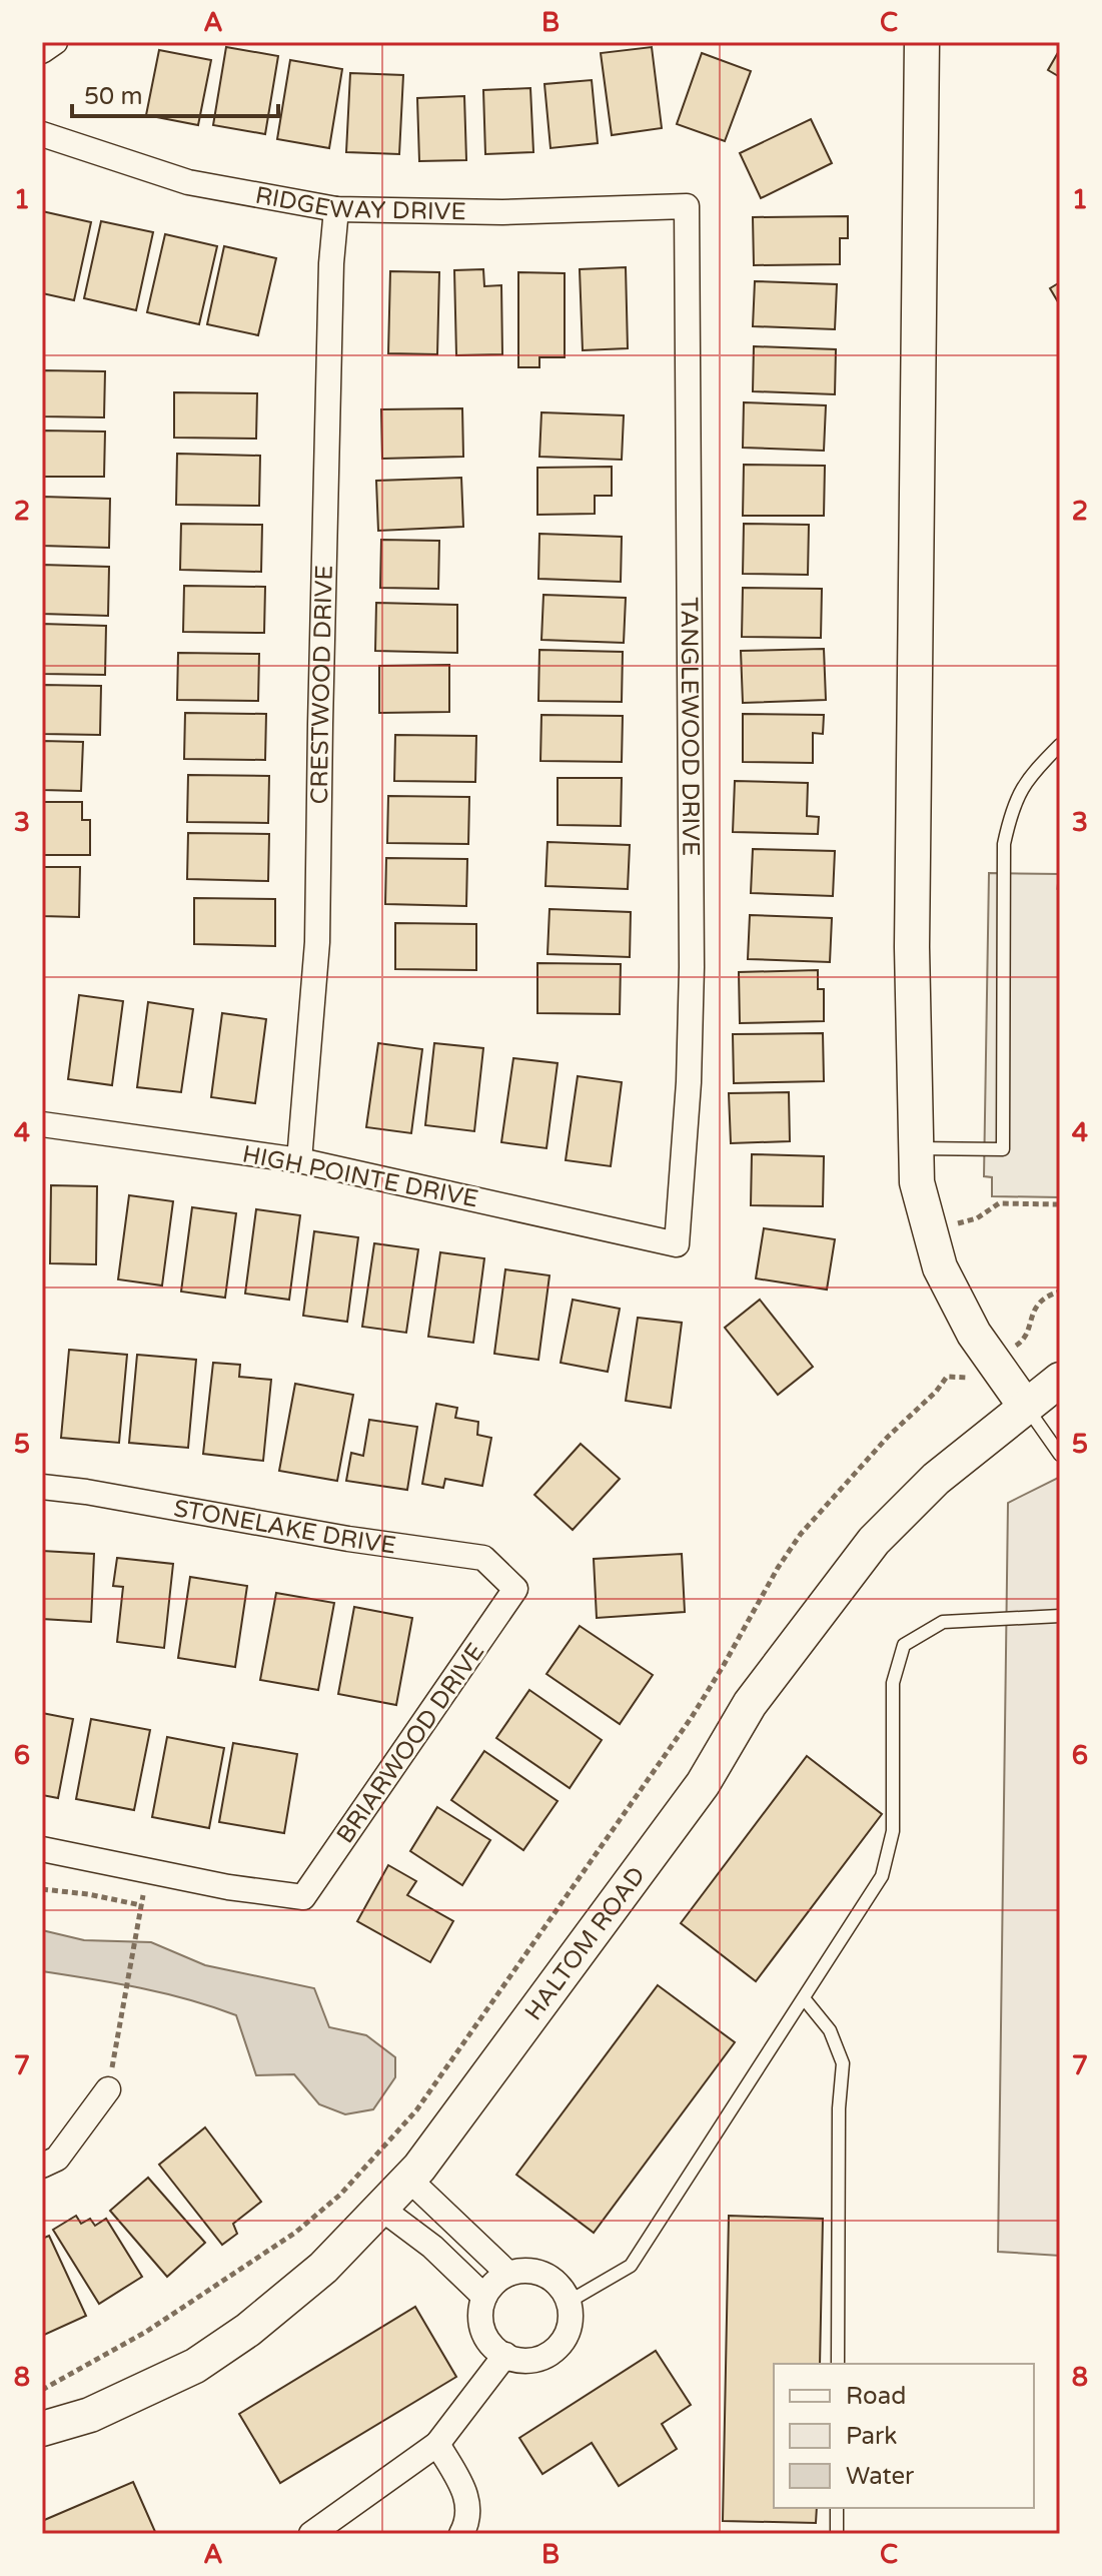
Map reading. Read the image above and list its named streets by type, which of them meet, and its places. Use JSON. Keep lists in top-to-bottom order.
{
  "streets": {
    "main road": ["HALTOM ROAD"],
    "street": [
      "RIDGEWAY DRIVE",
      "CRESTWOOD DRIVE",
      "TANGLEWOOD DRIVE",
      "HIGH POINTE DRIVE",
      "STONELAKE DRIVE",
      "BRIARWOOD DRIVE"
    ]
  },
  "crossings": [
    ["RIDGEWAY DRIVE", "CRESTWOOD DRIVE"],
    ["RIDGEWAY DRIVE", "TANGLEWOOD DRIVE"],
    ["CRESTWOOD DRIVE", "HIGH POINTE DRIVE"],
    ["TANGLEWOOD DRIVE", "HIGH POINTE DRIVE"],
    ["STONELAKE DRIVE", "BRIARWOOD DRIVE"]
  ],
  "legend": ["Road", "Park", "Water"],
  "scale_bar": "50 m",
  "grid": {
    "columns": ["A", "B", "C"],
    "rows": [
      "1",
      "2",
      "3",
      "4",
      "5",
      "6",
      "7",
      "8"
    ]
  }
}
